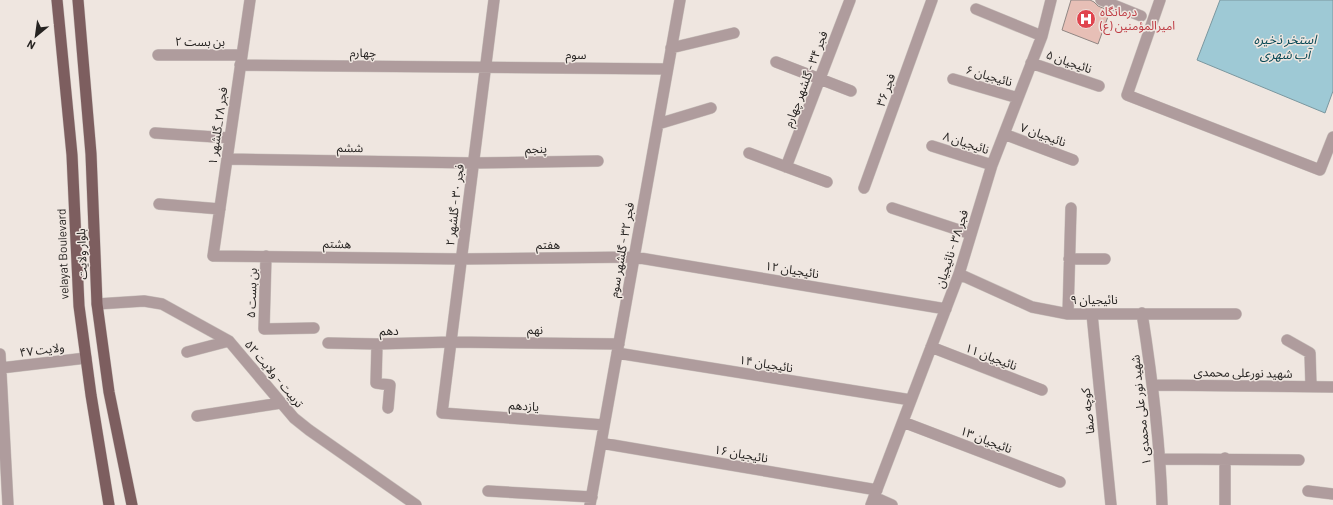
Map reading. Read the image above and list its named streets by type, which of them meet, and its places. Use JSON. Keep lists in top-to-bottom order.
{
  "streets": {
    "main road": ["velayat Boulevard", "بلوار ولایت"],
    "street": [
      "بن بست ۲",
      "چهارم",
      "سوم",
      "نائیجیان ۵",
      "نائیجیان ۶",
      "فجر ۳۴ - گلشهر چهارم",
      "فجر ۳۶",
      "فجر ۲۸_گلشهر ۱",
      "نائیجیان ۷",
      "نائیجیان ۸",
      "ششم",
      "پنجم",
      "فجر ۳۰ - گلشهر ۲",
      "هشتم",
      "هفتم",
      "فجر ۳۸ - نائیجیان",
      "فجر ۳۲ - گلشهر سوم",
      "نائیجیان ۱۲",
      "بن بست ۵",
      "نائیجیان ۹",
      "نهم",
      "دهم",
      "ولایت ۴۷",
      "نائیجیان ۱۱",
      "نائیجیان ۱۴",
      "شهید نورعلی محمدی",
      "تربیت - ولایت ۵۲",
      "یازدهم",
      "شهید نور علی محمدی ۱",
      "کوچه صفا",
      "نائیجیان ۱۳",
      "نائیجیان ۱۶"
    ]
  },
  "crossings": [
    ["بن بست ۲", "چهارم"],
    ["بن بست ۲", "فجر ۲۸_گلشهر ۱"],
    ["چهارم", "سوم"],
    ["چهارم", "فجر ۲۸_گلشهر ۱"],
    ["چهارم", "فجر ۳۰ - گلشهر ۲"],
    ["سوم", "فجر ۳۰ - گلشهر ۲"],
    ["سوم", "فجر ۳۲ - گلشهر سوم"],
    ["نائیجیان ۵", "فجر ۳۸ - نائیجیان"],
    ["نائیجیان ۶", "فجر ۳۸ - نائیجیان"],
    ["فجر ۲۸_گلشهر ۱", "ششم"],
    ["فجر ۲۸_گلشهر ۱", "هشتم"],
    ["نائیجیان ۷", "فجر ۳۸ - نائیجیان"],
    ["نائیجیان ۸", "فجر ۳۸ - نائیجیان"],
    ["ششم", "پنجم"],
    ["ششم", "فجر ۳۰ - گلشهر ۲"],
    ["پنجم", "فجر ۳۰ - گلشهر ۲"],
    ["فجر ۳۰ - گلشهر ۲", "هشتم"],
    ["فجر ۳۰ - گلشهر ۲", "هفتم"],
    ["فجر ۳۰ - گلشهر ۲", "نهم"],
    ["فجر ۳۰ - گلشهر ۲", "دهم"],
    ["فجر ۳۰ - گلشهر ۲", "یازدهم"],
    ["هشتم", "هفتم"],
    ["هشتم", "بن بست ۵"],
    ["هفتم", "فجر ۳۲ - گلشهر سوم"],
    ["هفتم", "نائیجیان ۱۲"],
    ["فجر ۳۸ - نائیجیان", "نائیجیان ۱۲"],
    ["فجر ۳۸ - نائیجیان", "نائیجیان ۹"],
    ["فجر ۳۸ - نائیجیان", "نائیجیان ۱۱"],
    ["فجر ۳۸ - نائیجیان", "نائیجیان ۱۴"],
    ["فجر ۳۸ - نائیجیان", "نائیجیان ۱۳"],
    ["فجر ۳۸ - نائیجیان", "نائیجیان ۱۶"],
    ["فجر ۳۲ - گلشهر سوم", "نائیجیان ۱۲"],
    ["فجر ۳۲ - گلشهر سوم", "نهم"],
    ["فجر ۳۲ - گلشهر سوم", "نائیجیان ۱۴"],
    ["فجر ۳۲ - گلشهر سوم", "یازدهم"],
    ["فجر ۳۲ - گلشهر سوم", "نائیجیان ۱۶"],
    ["velayat Boulevard", "ولایت ۴۷"],
    ["بلوار ولایت", "تربیت - ولایت ۵۲"],
    ["نائیجیان ۹", "شهید نور علی محمدی ۱"],
    ["نائیجیان ۹", "کوچه صفا"],
    ["نهم", "دهم"],
    ["نهم", "نائیجیان ۱۴"],
    ["شهید نورعلی محمدی", "شهید نور علی محمدی ۱"]
  ],
  "water": ["استخر ذخیره آب شهری"],
  "places": {
    "hospital": ["درمانگاه امیرالمؤمنین (ع)"]
  },
  "north": "bottom left"
}
